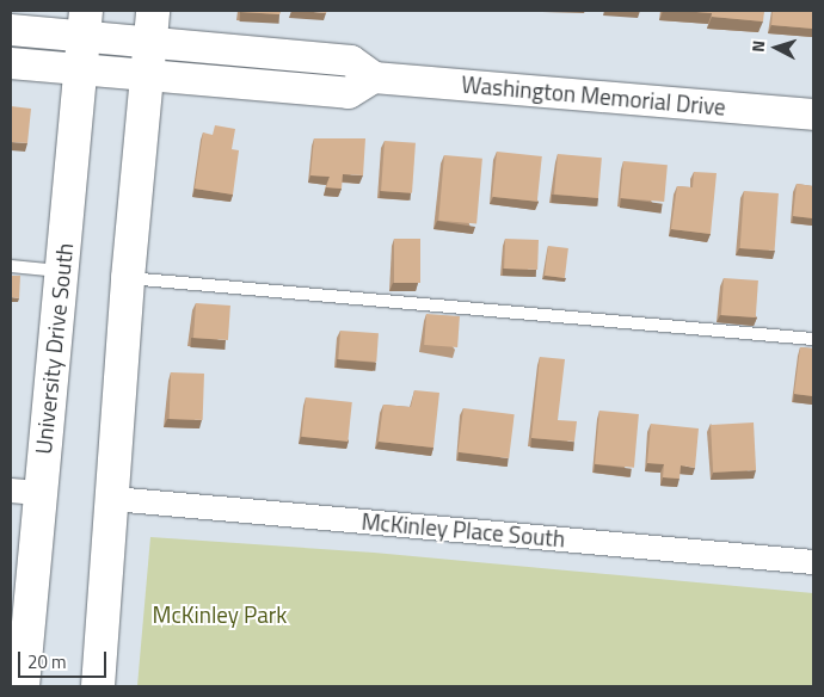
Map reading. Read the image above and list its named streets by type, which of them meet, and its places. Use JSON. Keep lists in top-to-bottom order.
{
  "streets": {
    "main road": ["University Drive South"],
    "street": ["Washington Memorial Drive", "McKinley Place South"]
  },
  "crossings": [
    ["Washington Memorial Drive", "University Drive South"]
  ],
  "parks": ["McKinley Park"],
  "scale_bar": "20 m",
  "north": "left"
}
